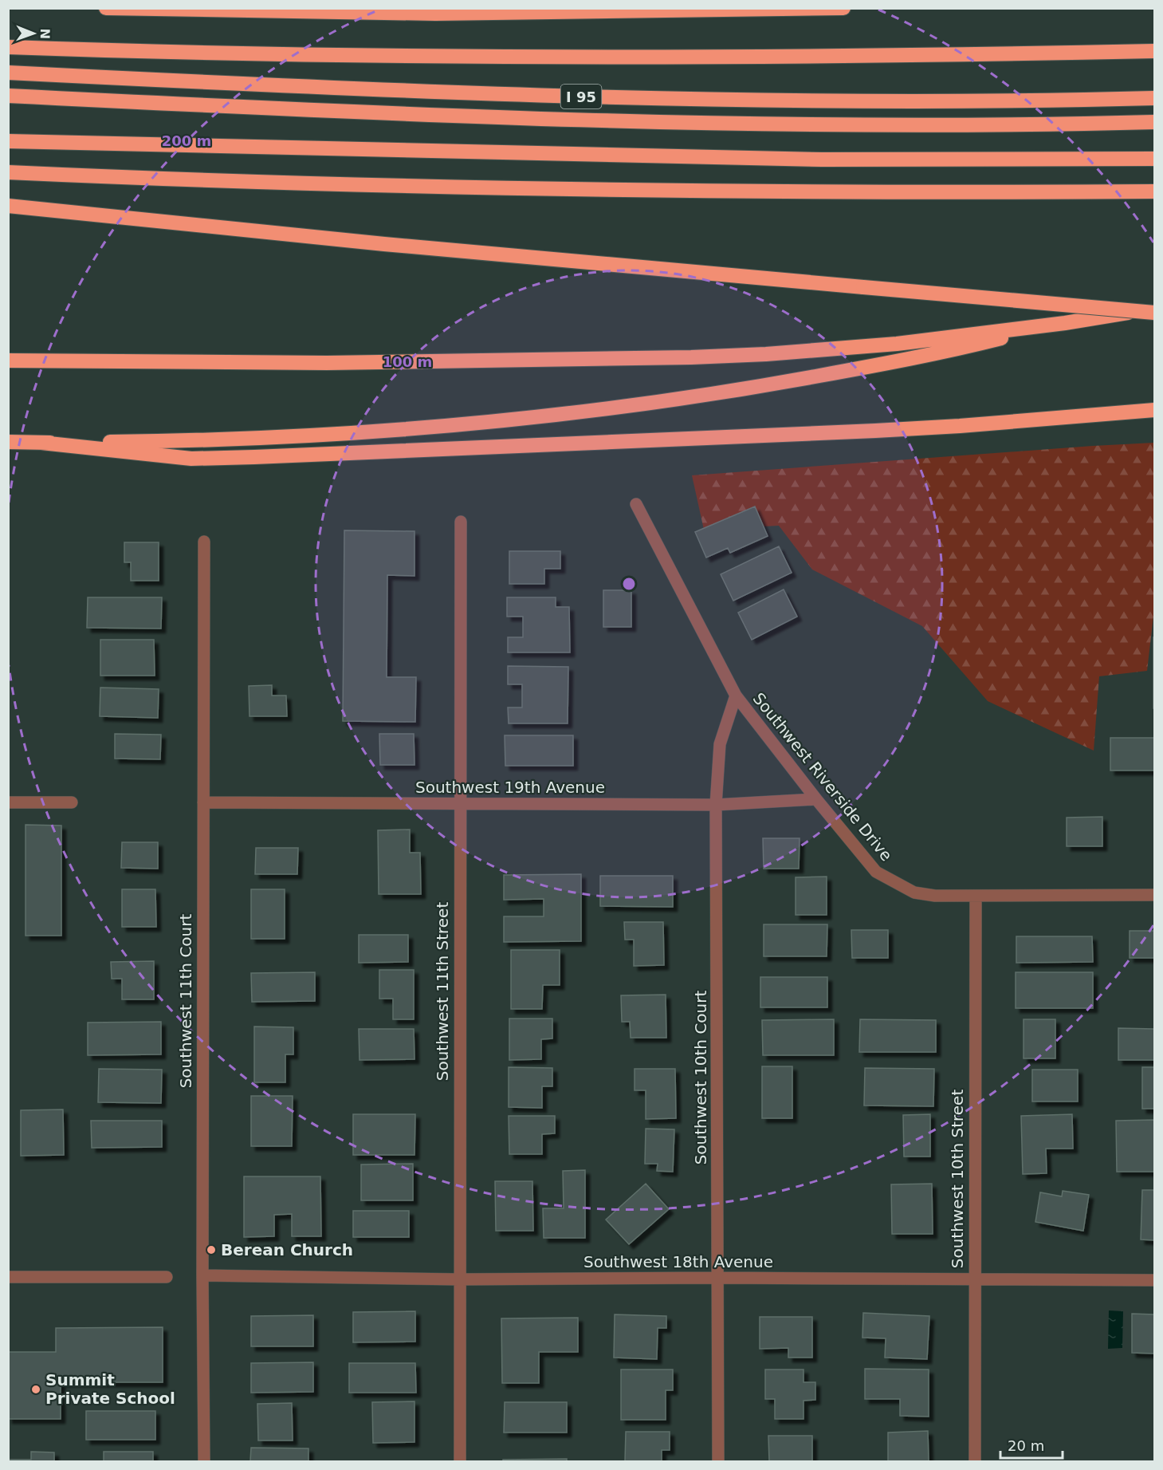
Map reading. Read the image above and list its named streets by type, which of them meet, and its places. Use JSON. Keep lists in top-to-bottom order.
{
  "streets": {
    "highway": ["I 95"],
    "street": [
      "Southwest Riverside Drive",
      "Southwest 19th Avenue",
      "Southwest 11th Street",
      "Southwest 11th Court",
      "Southwest 10th Court",
      "Southwest 10th Street",
      "Southwest 18th Avenue"
    ]
  },
  "crossings": [
    ["Southwest Riverside Drive", "Southwest 19th Avenue"],
    ["Southwest Riverside Drive", "Southwest 10th Court"],
    ["Southwest Riverside Drive", "Southwest 10th Street"],
    ["Southwest 19th Avenue", "Southwest 11th Street"],
    ["Southwest 19th Avenue", "Southwest 11th Court"],
    ["Southwest 19th Avenue", "Southwest 10th Court"],
    ["Southwest 11th Street", "Southwest 18th Avenue"],
    ["Southwest 11th Court", "Southwest 18th Avenue"],
    ["Southwest 10th Court", "Southwest 18th Avenue"],
    ["Southwest 10th Street", "Southwest 18th Avenue"]
  ],
  "places": ["Berean Church", "Summit Private School"],
  "scale_bar": "20 m",
  "north": "right",
  "rings": ["200 m", "100 m"]
}
